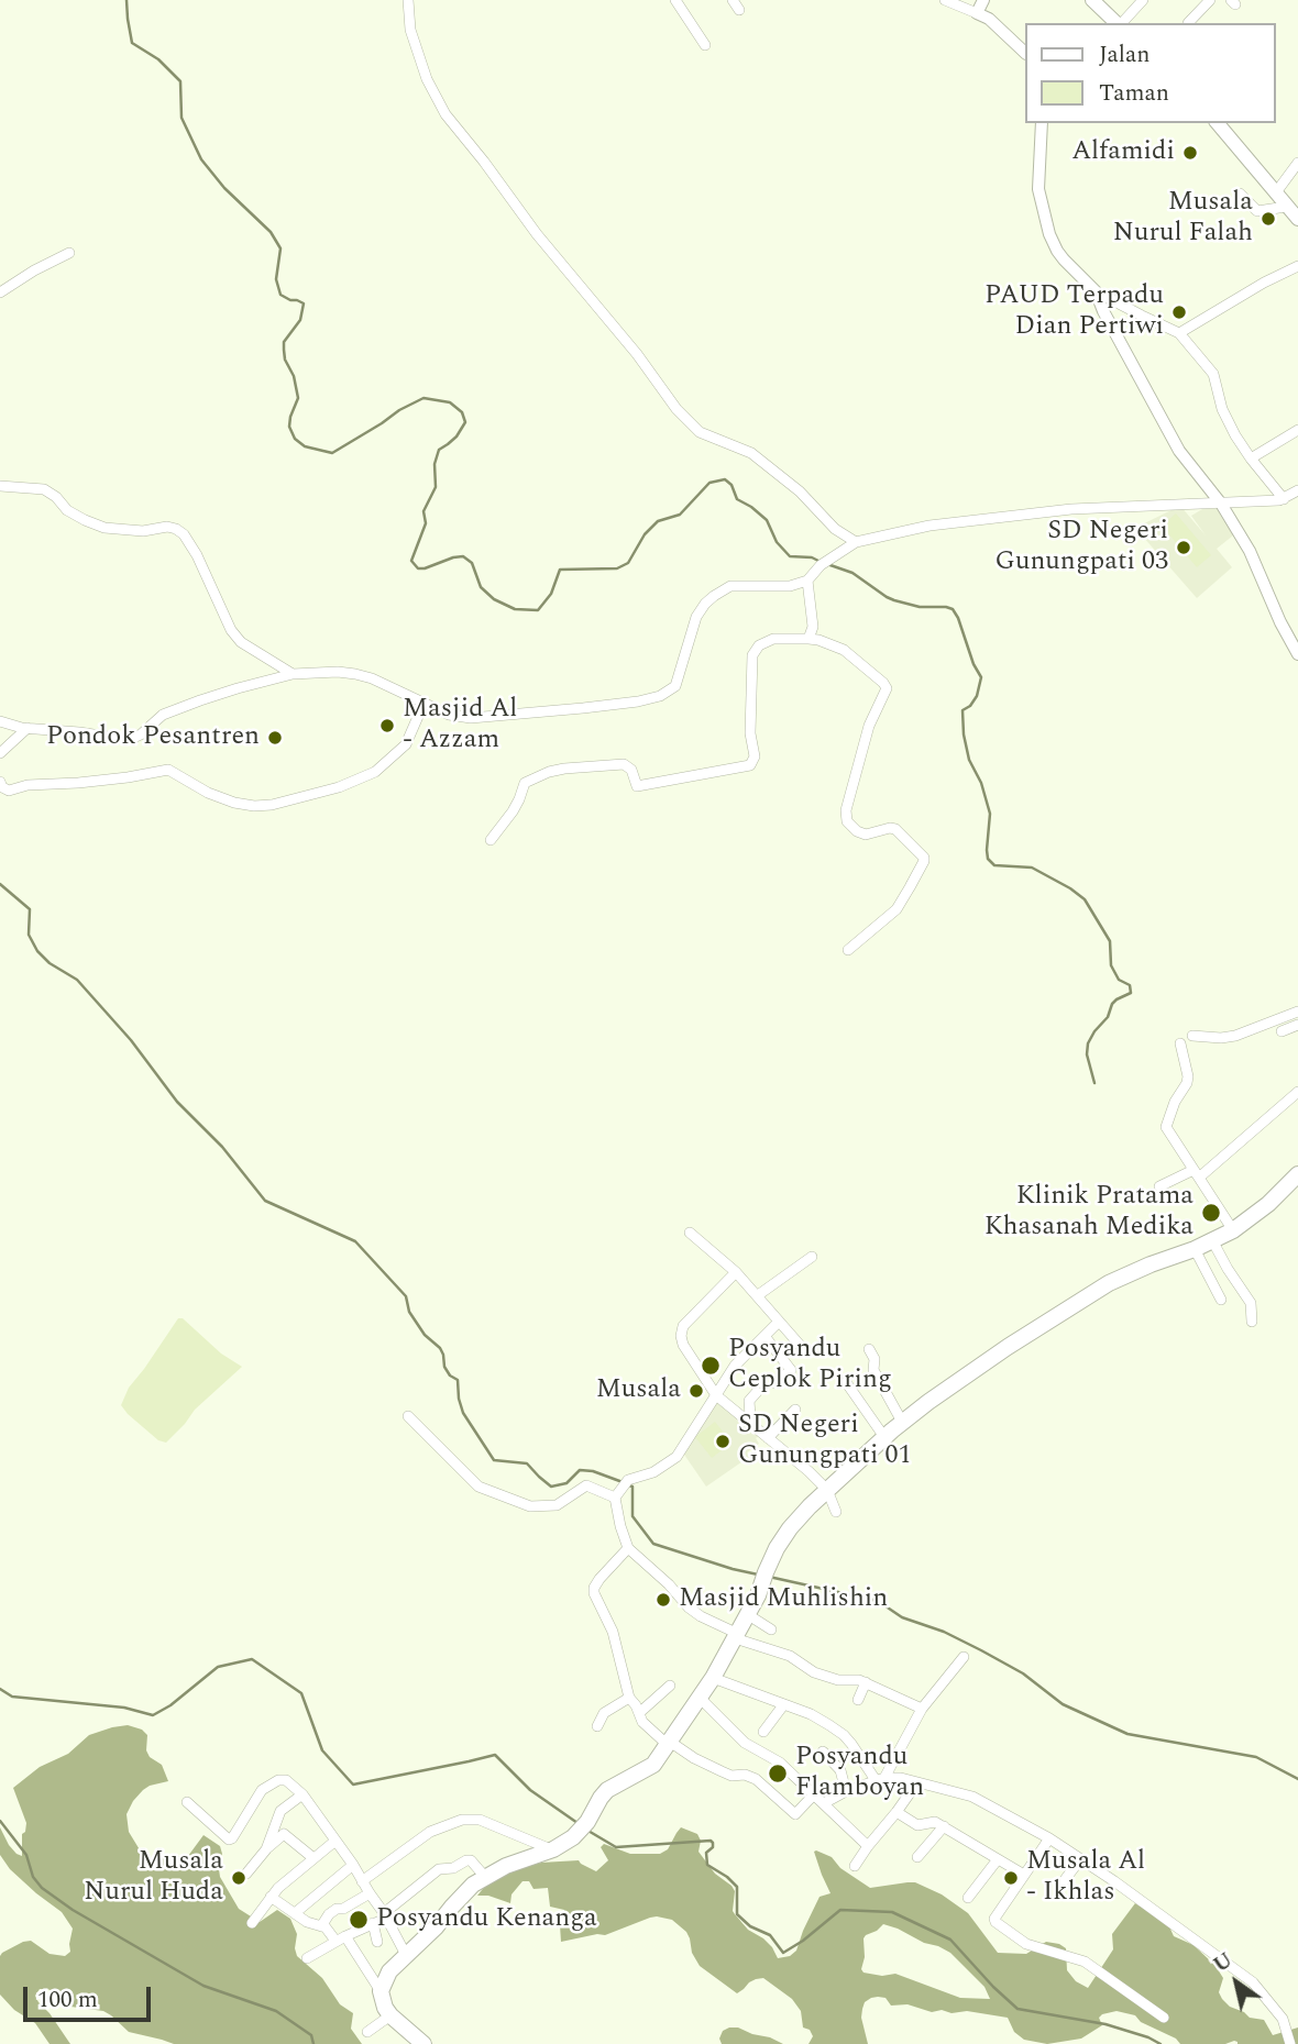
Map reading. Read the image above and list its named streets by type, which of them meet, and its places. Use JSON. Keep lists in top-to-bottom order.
{
  "places": [
    "Alfamidi",
    "Musala Nurul Falah",
    "PAUD Terpadu Dian Pertiwi",
    "SD Negeri Gunungpati 03",
    "Masjid Al - Azzam",
    "Pondok Pesantren",
    "Klinik Pratama Khasanah Medika",
    "Posyandu Ceplok Piring",
    "Musala",
    "SD Negeri Gunungpati 01",
    "Masjid Muhlishin",
    "Posyandu Flamboyan",
    "Musala Nurul Huda",
    "Musala Al - Ikhlas",
    "Posyandu Kenanga"
  ],
  "legend": ["Jalan", "Taman"],
  "scale_bar": "100 m",
  "north": "top left"
}
